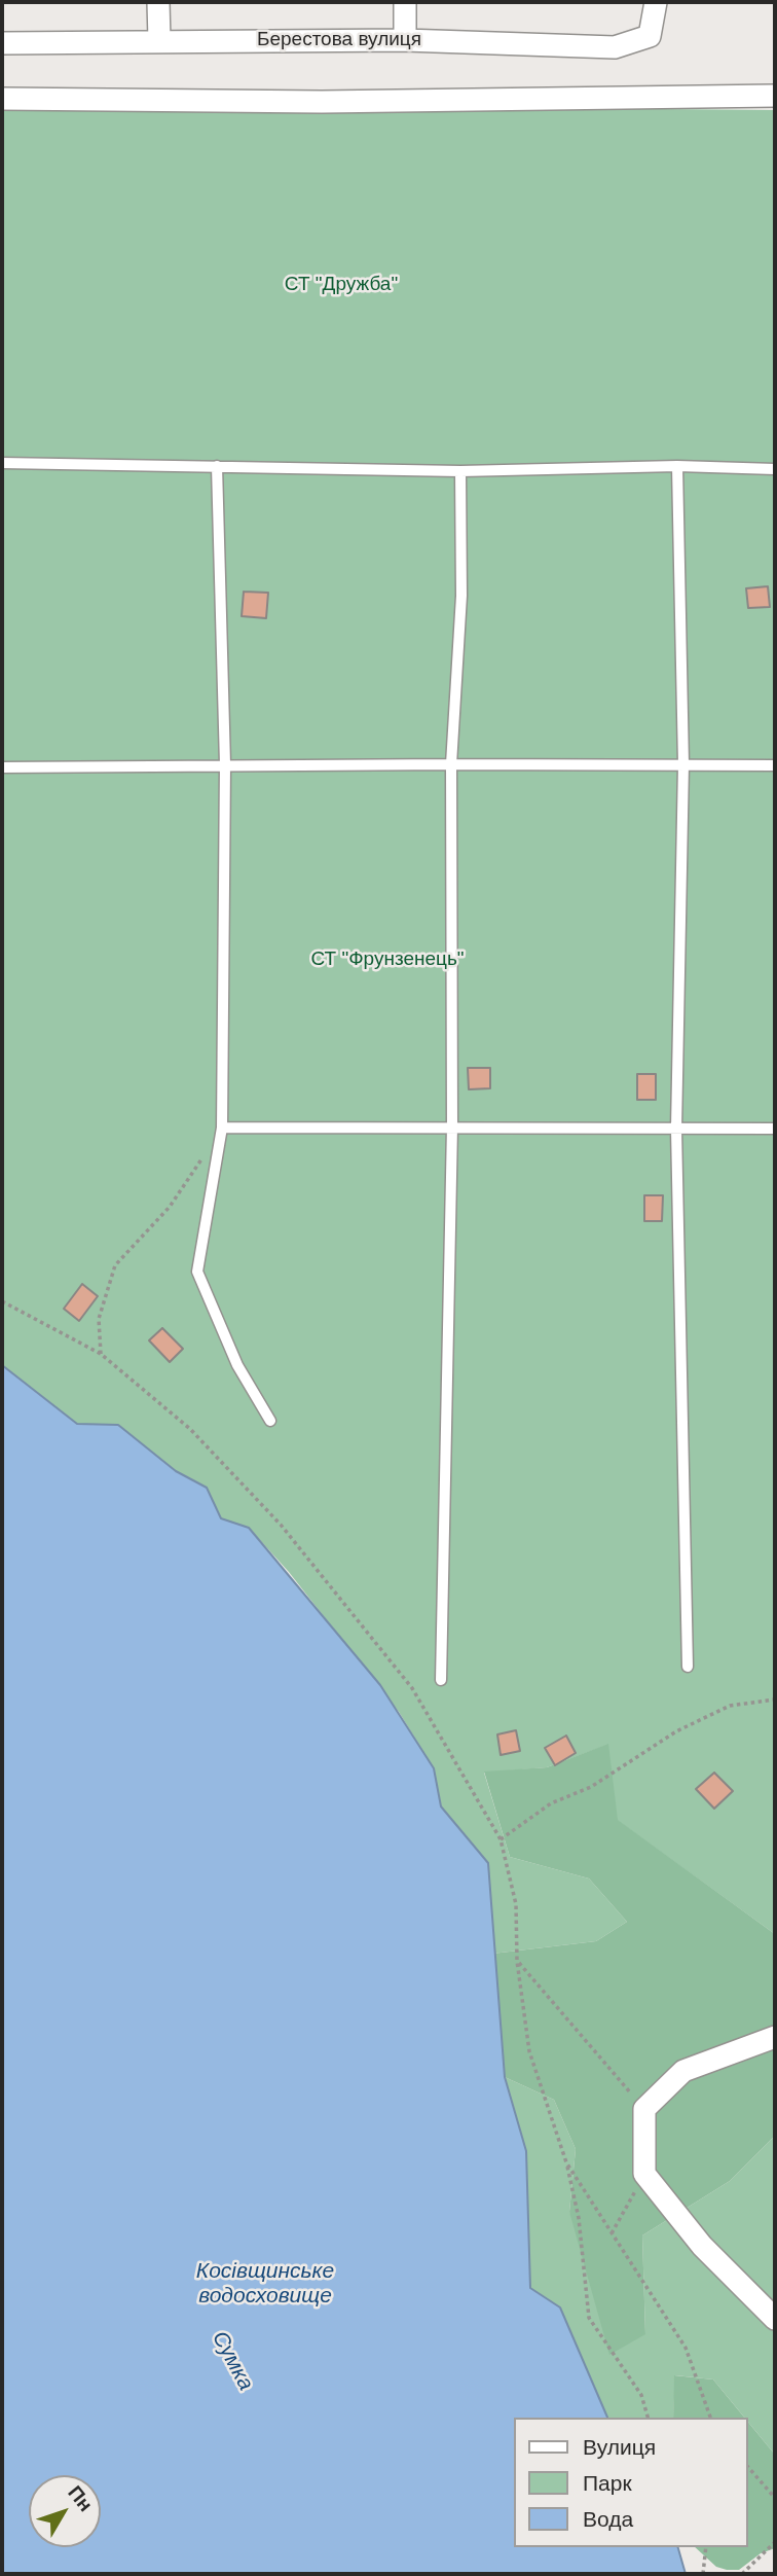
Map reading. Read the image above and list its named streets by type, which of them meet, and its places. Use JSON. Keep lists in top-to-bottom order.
{
  "streets": {
    "street": ["Берестова вулиця"]
  },
  "water": ["Косівщинське водосховище", "Сумка"],
  "parks": ["СТ \"Дружба\"", "СТ \"Фрунзенець\""],
  "legend": ["Вулиця", "Парк", "Вода"],
  "north": "top right"
}
